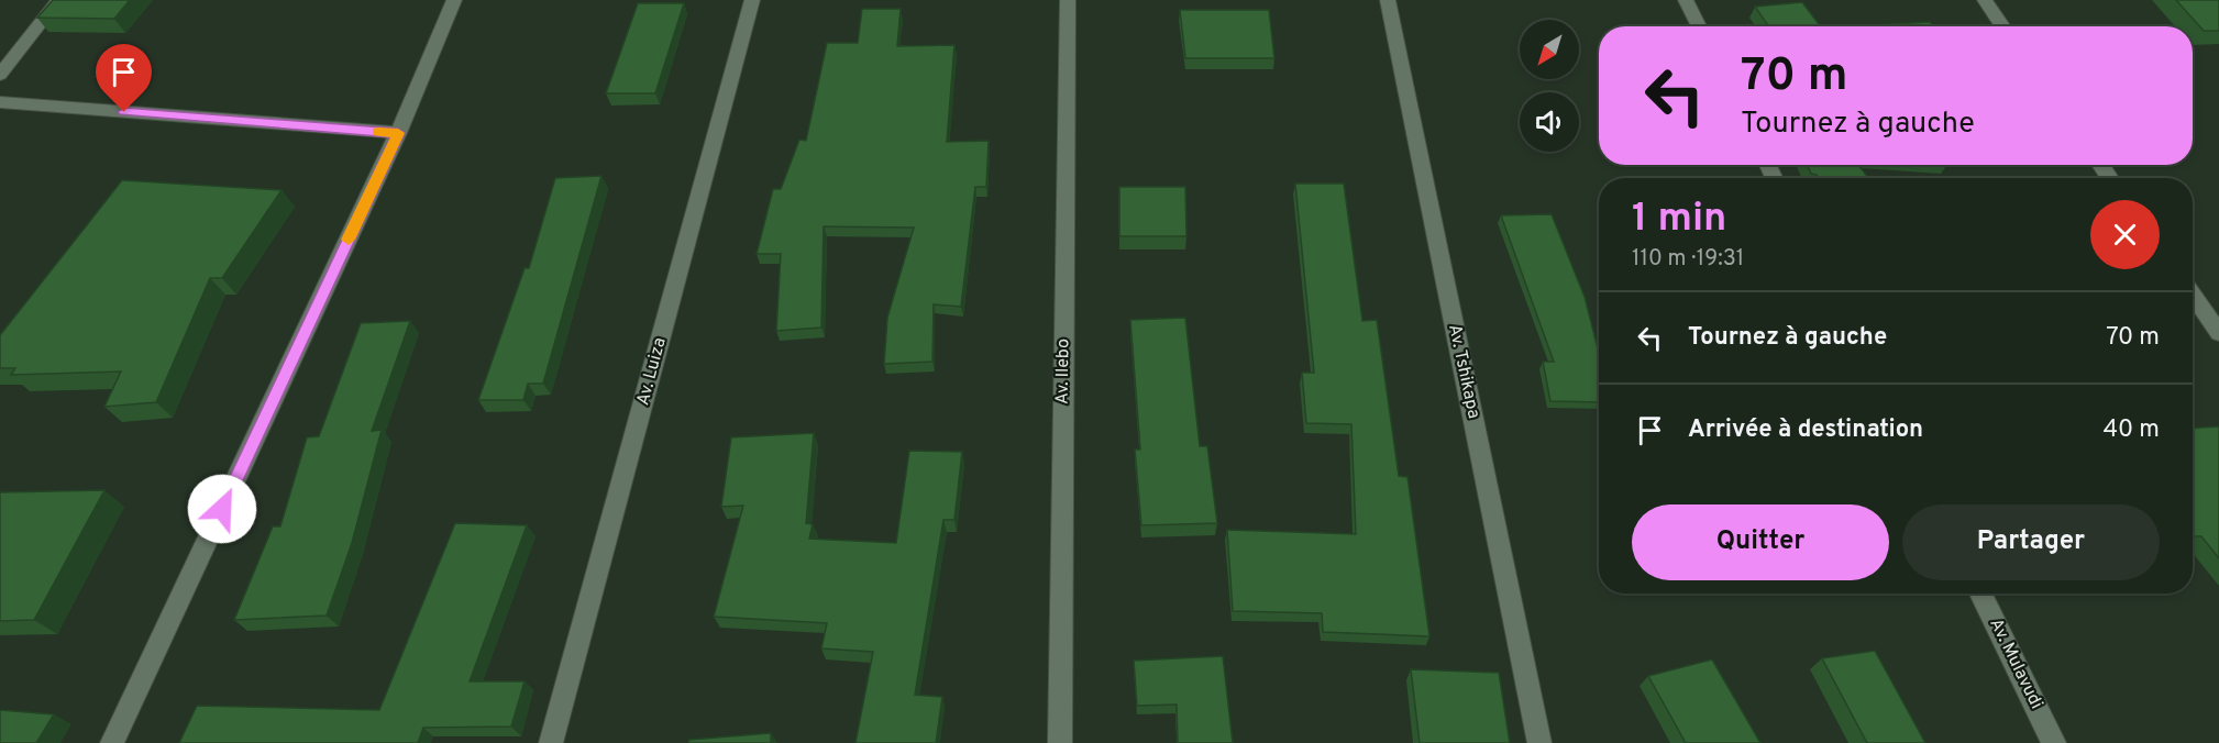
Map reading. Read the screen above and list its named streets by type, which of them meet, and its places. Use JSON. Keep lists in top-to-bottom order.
{
  "streets": {
    "street": [
      "Av. Luiza",
      "Av. Ilebo",
      "Av. Tshikapa",
      "Av. Mulavudi"
    ]
  },
  "north": "bottom left",
  "page": {
    "turn": ["70 m", "Tournez à gauche"],
    "heading": ["1 min", "110 m · 19:31"],
    "list": [
      {
        "name": "Tournez à gauche",
        "value": "70 m"
      },
      {
        "name": "Arrivée à destination",
        "value": "40 m"
      }
    ],
    "buttons": ["Quitter", "Partager"]
  }
}
